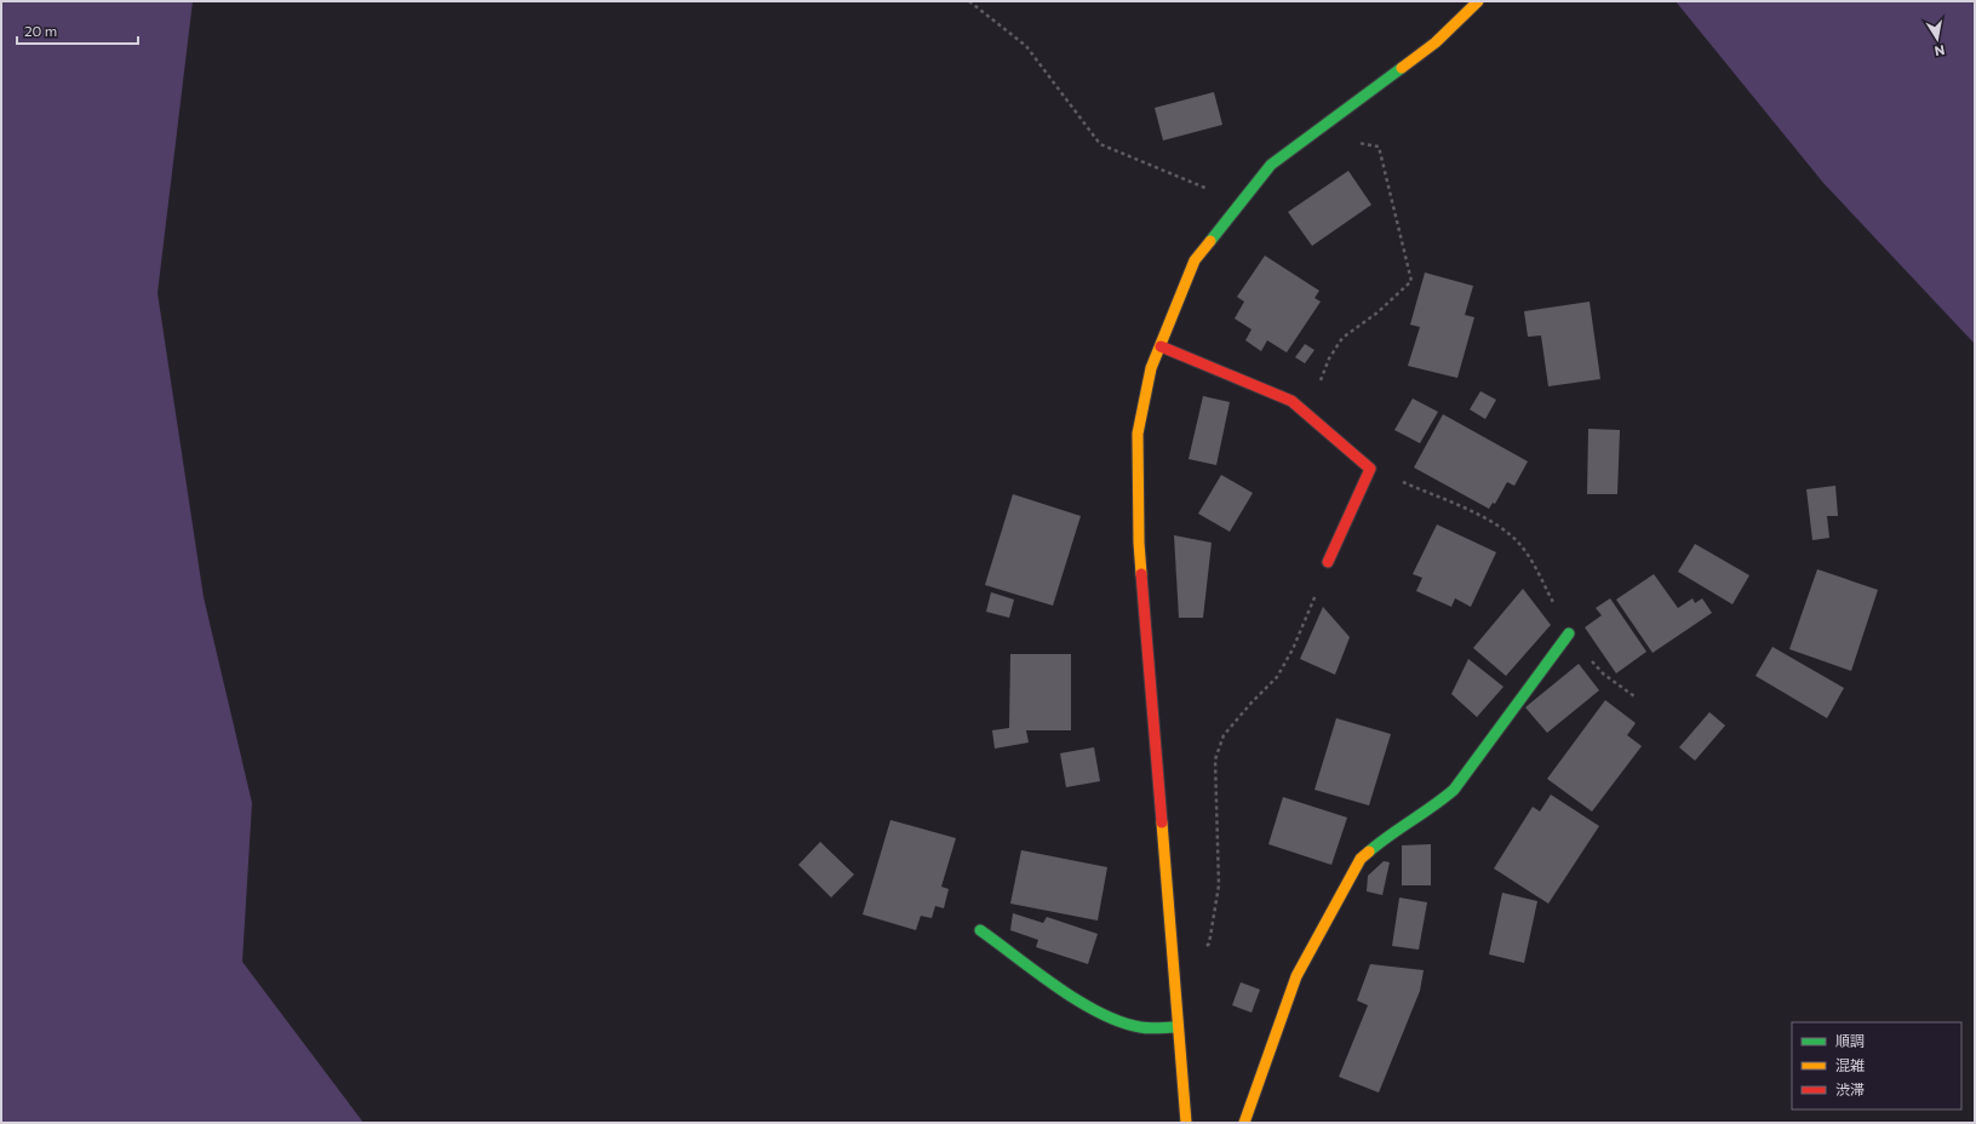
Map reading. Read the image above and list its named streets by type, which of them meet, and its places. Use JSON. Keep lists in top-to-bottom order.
{
  "legend": ["順調", "混雑", "渋滞"],
  "scale_bar": "20 m",
  "north": "bottom"
}
